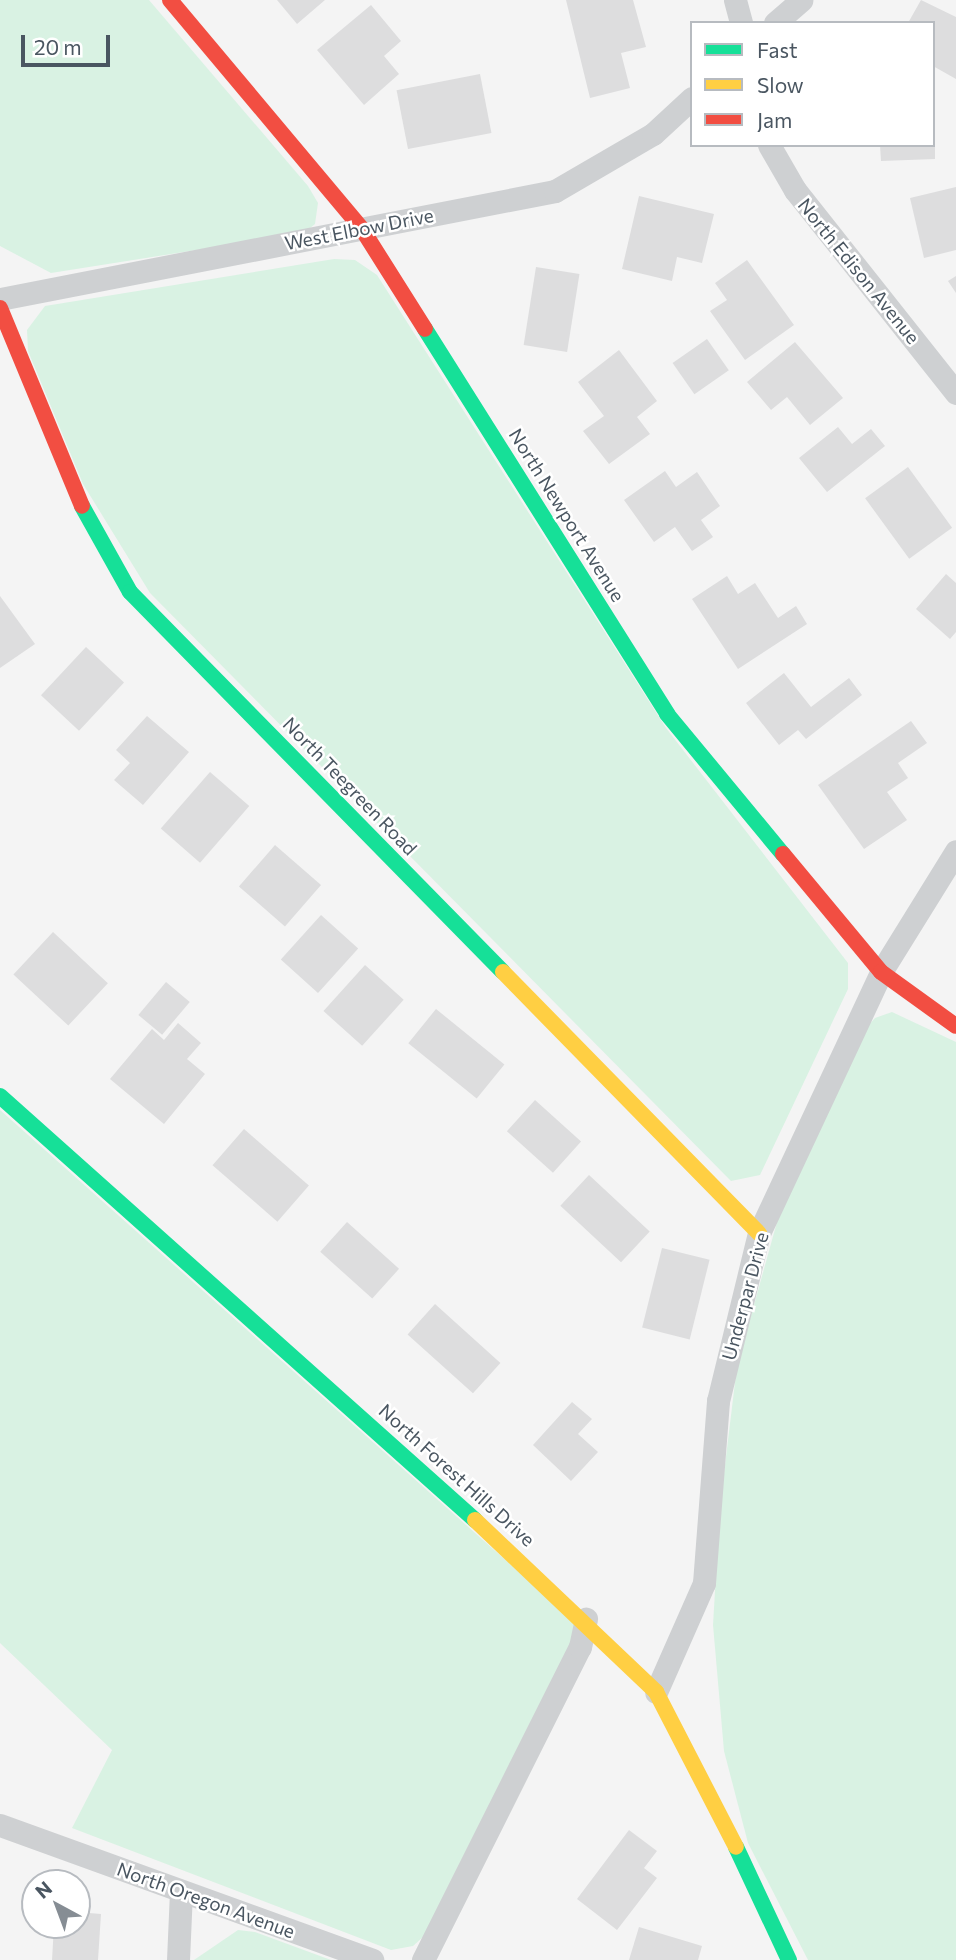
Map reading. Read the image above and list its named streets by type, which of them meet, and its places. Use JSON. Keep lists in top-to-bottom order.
{
  "streets": {
    "street": [
      "West Elbow Drive",
      "North Edison Avenue",
      "North Newport Avenue",
      "North Teegreen Road",
      "Underpar Drive",
      "North Forest Hills Drive",
      "North Oregon Avenue"
    ]
  },
  "crossings": [
    ["West Elbow Drive", "North Newport Avenue"],
    ["North Newport Avenue", "Underpar Drive"],
    ["North Teegreen Road", "Underpar Drive"],
    ["Underpar Drive", "North Forest Hills Drive"]
  ],
  "legend": ["Fast", "Slow", "Jam"],
  "scale_bar": "20 m",
  "north": "top left"
}
